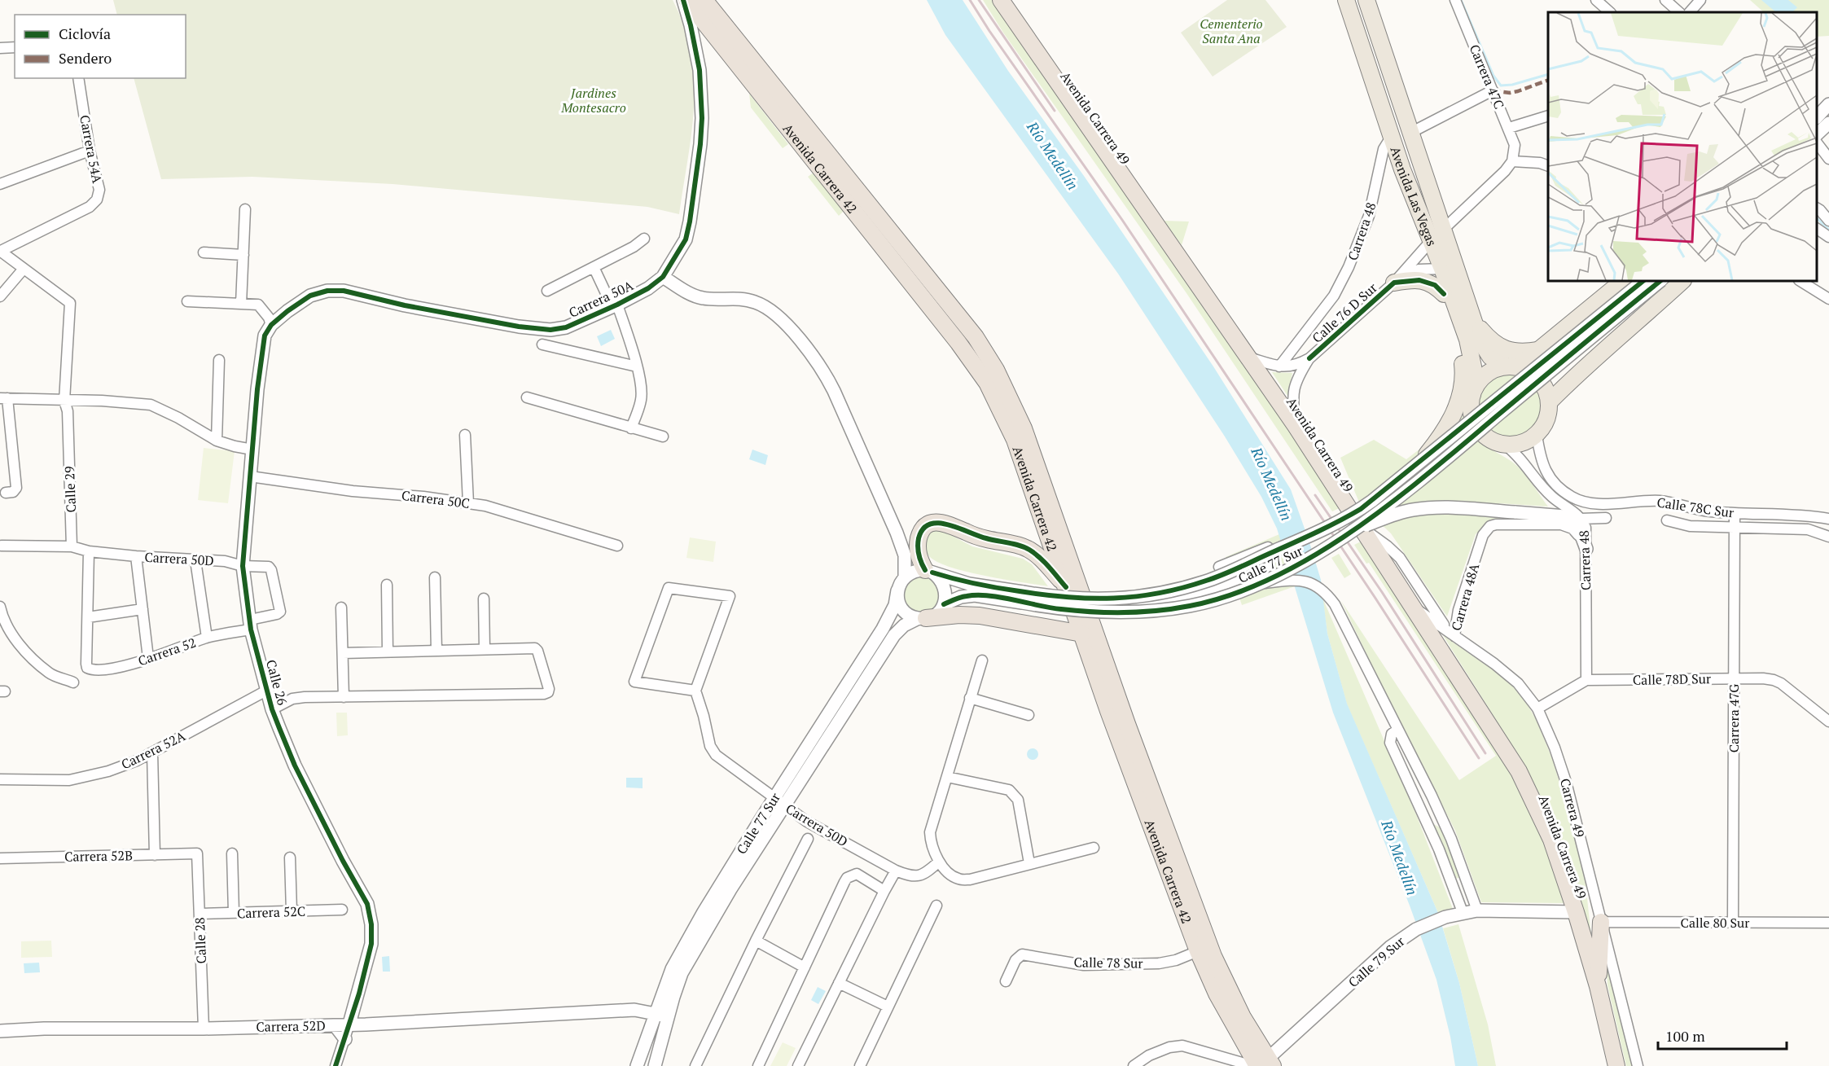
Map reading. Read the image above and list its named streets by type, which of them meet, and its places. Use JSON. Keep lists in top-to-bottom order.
{
  "streets": {
    "highway": ["Avenida Carrera 49", "Avenida Carrera 42"],
    "main road": ["Avenida Las Vegas"],
    "street": [
      "Carrera 47C",
      "Carrera 54A",
      "Carrera 48",
      "Carrera 50A",
      "Calle 76 D Sur",
      "Calle 29",
      "Carrera 50C",
      "Calle 78C Sur",
      "Carrera 50D",
      "Calle 77 Sur",
      "Carrera 48A",
      "Carrera 52",
      "Calle 78D Sur",
      "Calle 26",
      "Carrera 47G",
      "Carrera 52A",
      "Carrera 49",
      "Carrera 52B",
      "Carrera 52C",
      "Calle 80 Sur",
      "Calle 28",
      "Calle 79 Sur",
      "Calle 78 Sur",
      "Carrera 52D"
    ]
  },
  "crossings": [
    ["Avenida Carrera 49", "Calle 77 Sur"],
    ["Avenida Carrera 49", "Carrera 48A"],
    ["Avenida Carrera 49", "Carrera 49"],
    ["Avenida Carrera 49", "Calle 79 Sur"],
    ["Avenida Carrera 42", "Carrera 50A"],
    ["Avenida Carrera 42", "Calle 77 Sur"],
    ["Avenida Carrera 42", "Calle 79 Sur"],
    ["Avenida Carrera 42", "Calle 78 Sur"],
    ["Avenida Las Vegas", "Carrera 48"],
    ["Avenida Las Vegas", "Calle 78C Sur"],
    ["Carrera 48", "Calle 78C Sur"],
    ["Carrera 48", "Carrera 48A"],
    ["Carrera 48", "Calle 78D Sur"],
    ["Carrera 50A", "Calle 26"],
    ["Carrera 50C", "Calle 26"],
    ["Calle 78C Sur", "Carrera 47G"],
    ["Carrera 50D", "Calle 77 Sur"],
    ["Carrera 50D", "Carrera 52"],
    ["Carrera 50D", "Calle 26"],
    ["Calle 77 Sur", "Carrera 48A"],
    ["Calle 77 Sur", "Carrera 52D"],
    ["Carrera 48A", "Carrera 49"],
    ["Carrera 52", "Calle 26"],
    ["Calle 78D Sur", "Carrera 47G"],
    ["Calle 78D Sur", "Carrera 49"],
    ["Calle 26", "Carrera 52A"],
    ["Calle 26", "Carrera 52D"],
    ["Carrera 47G", "Calle 80 Sur"],
    ["Carrera 49", "Calle 80 Sur"],
    ["Carrera 52B", "Calle 28"],
    ["Carrera 52C", "Calle 28"],
    ["Calle 28", "Carrera 52D"]
  ],
  "water": ["Río Medellín"],
  "parks": ["Cementerio Santa Ana", "Jardines Montesacro"],
  "legend": ["Ciclovía", "Sendero"],
  "scale_bar": "100 m"
}
